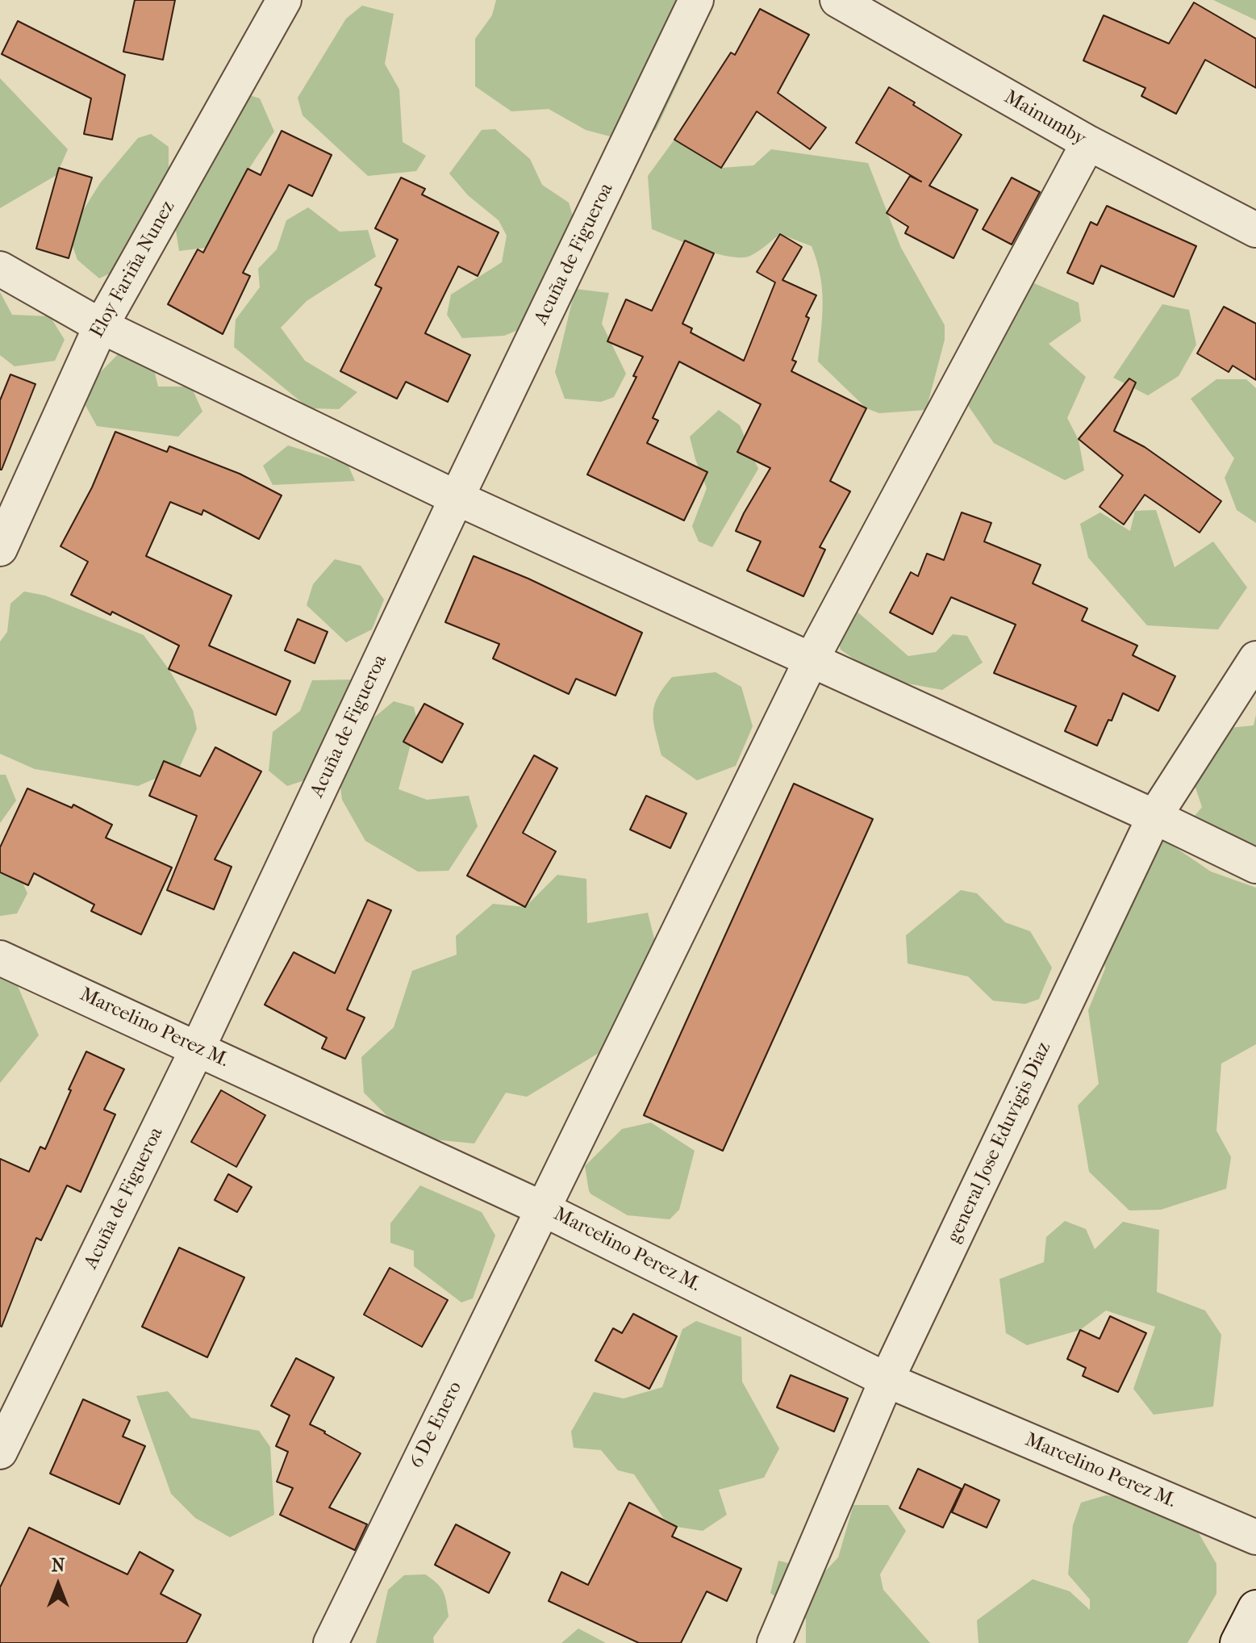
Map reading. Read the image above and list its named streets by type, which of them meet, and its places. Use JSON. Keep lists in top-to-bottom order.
{
  "streets": {
    "street": [
      "Mainumby",
      "Acuña de Figueroa",
      "Eloy Fariña Nunez",
      "Marcelino Perez M.",
      "general Jose Eduvigis Diaz",
      "6 De Enero"
    ]
  },
  "crossings": [
    ["Mainumby", "6 De Enero"],
    ["Acuña de Figueroa", "Marcelino Perez M."],
    ["Marcelino Perez M.", "general Jose Eduvigis Diaz"],
    ["Marcelino Perez M.", "6 De Enero"]
  ],
  "north": "top"
}
